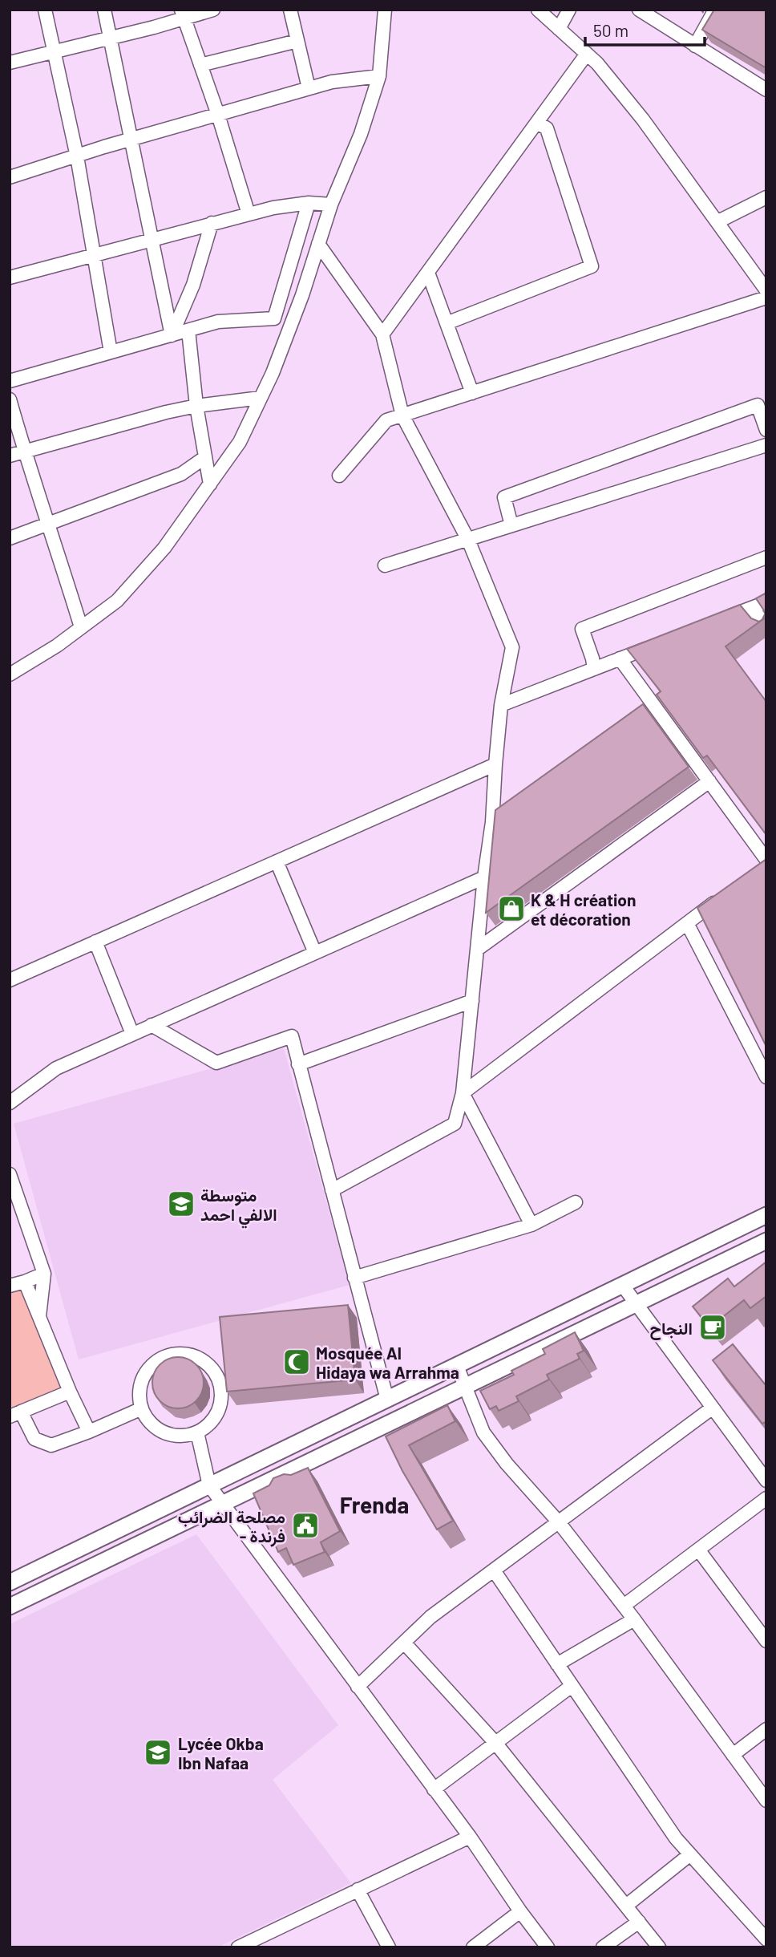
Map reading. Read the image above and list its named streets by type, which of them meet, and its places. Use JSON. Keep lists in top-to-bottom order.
{
  "districts": ["Frenda"],
  "places": {
    "shop": ["K & H création et décoration"],
    "school or university": ["متوسطة الالفي احمد", "Lycée Okba Ibn Nafaa"],
    "cafe": ["النجاح"],
    "mosque": ["Mosquée Al Hidaya wa Arrahma"],
    "public building": ["مصلحة الضرائب - فرندة"]
  },
  "scale_bar": "50 m"
}
